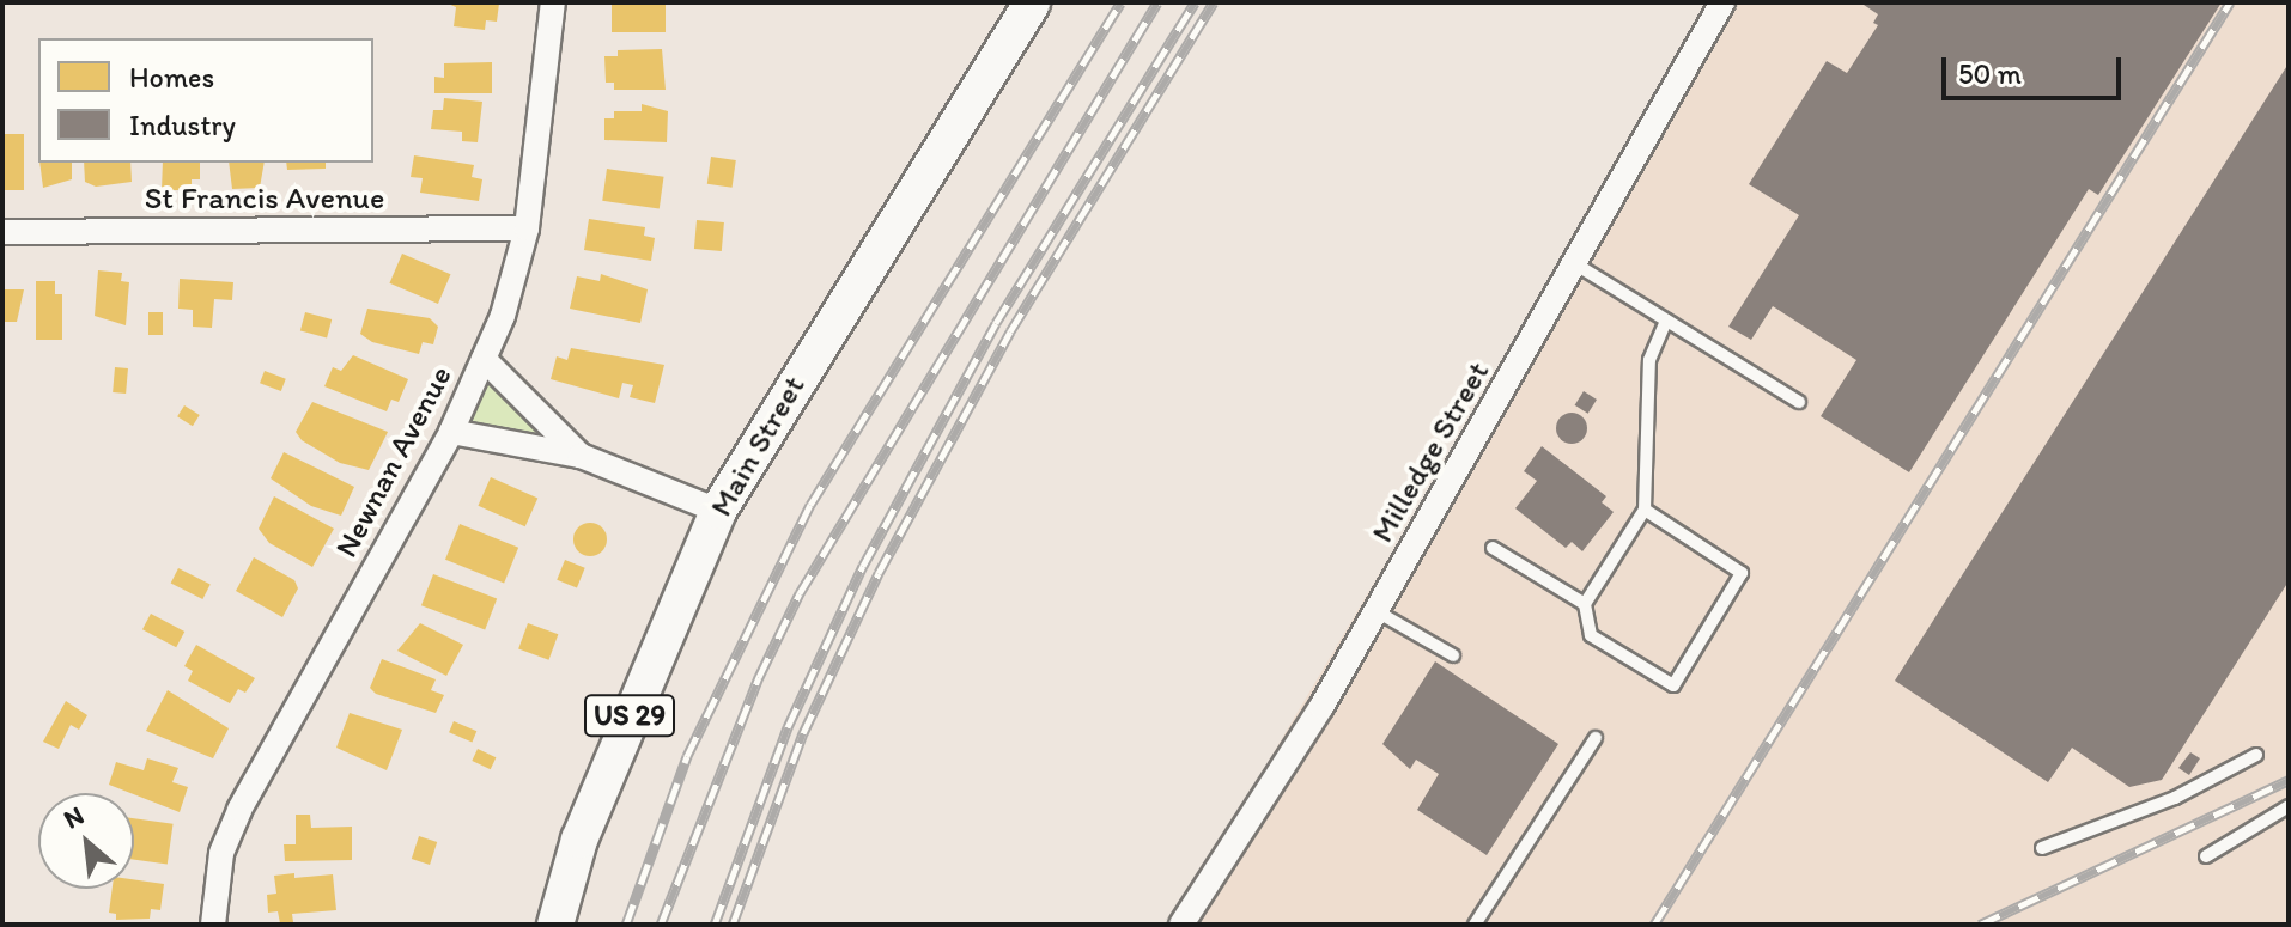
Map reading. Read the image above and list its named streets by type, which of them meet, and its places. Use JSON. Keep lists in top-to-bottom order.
{
  "streets": {
    "main road": ["Main Street", "US 29"],
    "street": ["St Francis Avenue", "Milledge Street", "Newnan Avenue"]
  },
  "crossings": [
    ["St Francis Avenue", "Newnan Avenue"]
  ],
  "legend": ["Homes", "Industry"],
  "scale_bar": "50 m",
  "north": "top left"
}
